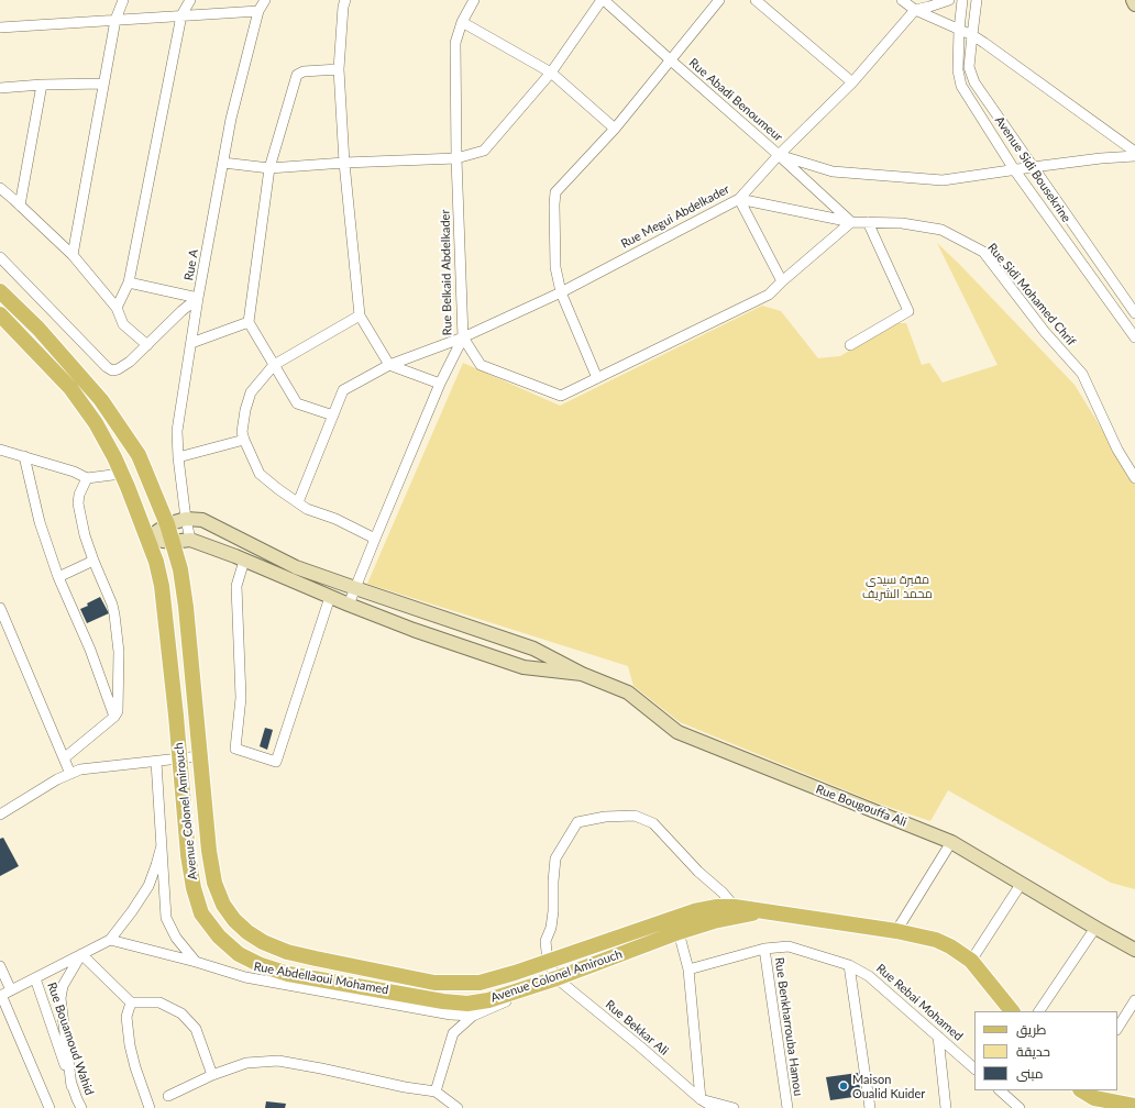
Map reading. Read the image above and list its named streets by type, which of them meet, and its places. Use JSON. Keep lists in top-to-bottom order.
{
  "streets": {
    "main road": ["Avenue Colonel Amirouch"],
    "street": [
      "Rue Abadi Benoumeur",
      "Avenue Sidi Bousekrine",
      "Rue Megui Abdelkader",
      "Rue A",
      "Rue Belkaid Abdelkader",
      "Rue Sidi Mohamed Chrif",
      "Rue Bougouffa Ali",
      "Rue Abdellaoui Mohamed",
      "Rue Rebai Mohamed",
      "Rue Benkharrouba Hamou",
      "Rue Bekkar Ali",
      "Rue Bouamoud Wahid"
    ]
  },
  "crossings": [
    ["Rue Abadi Benoumeur", "Avenue Sidi Bousekrine"],
    ["Rue Abadi Benoumeur", "Rue Megui Abdelkader"],
    ["Rue Megui Abdelkader", "Rue Belkaid Abdelkader"],
    ["Rue Megui Abdelkader", "Rue Sidi Mohamed Chrif"],
    ["Avenue Colonel Amirouch", "Rue Abdellaoui Mohamed"],
    ["Avenue Colonel Amirouch", "Rue Bekkar Ali"],
    ["Rue Rebai Mohamed", "Rue Benkharrouba Hamou"]
  ],
  "parks": ["مقبرة سيدي محمد الشريف"],
  "places": ["Maison Oualid Kuider"],
  "legend": ["طريق", "حديقة", "مبنى"]
}
